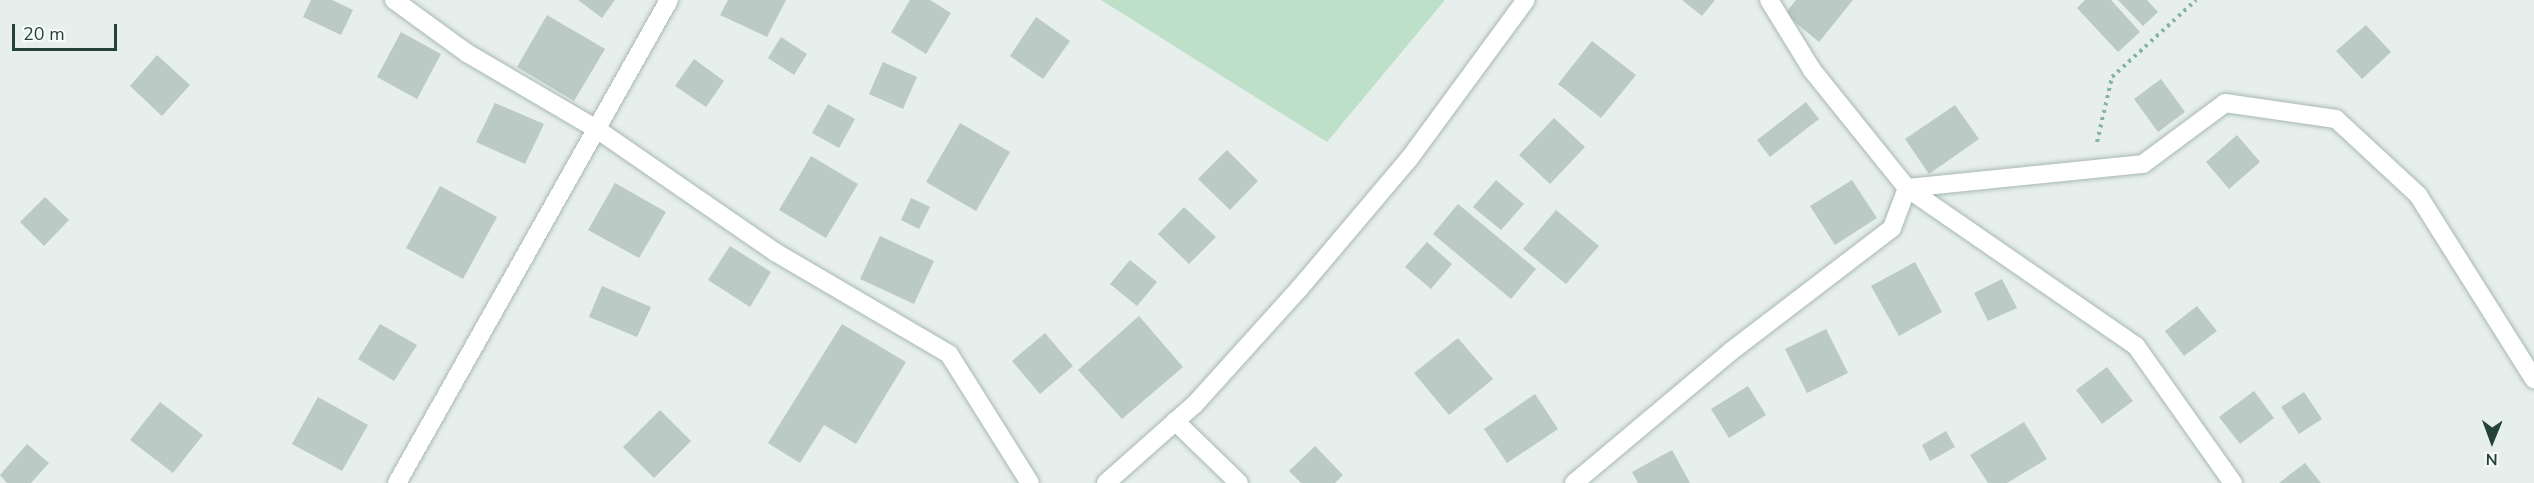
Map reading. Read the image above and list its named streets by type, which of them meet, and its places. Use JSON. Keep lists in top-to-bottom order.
{
  "scale_bar": "20 m",
  "north": "bottom"
}
